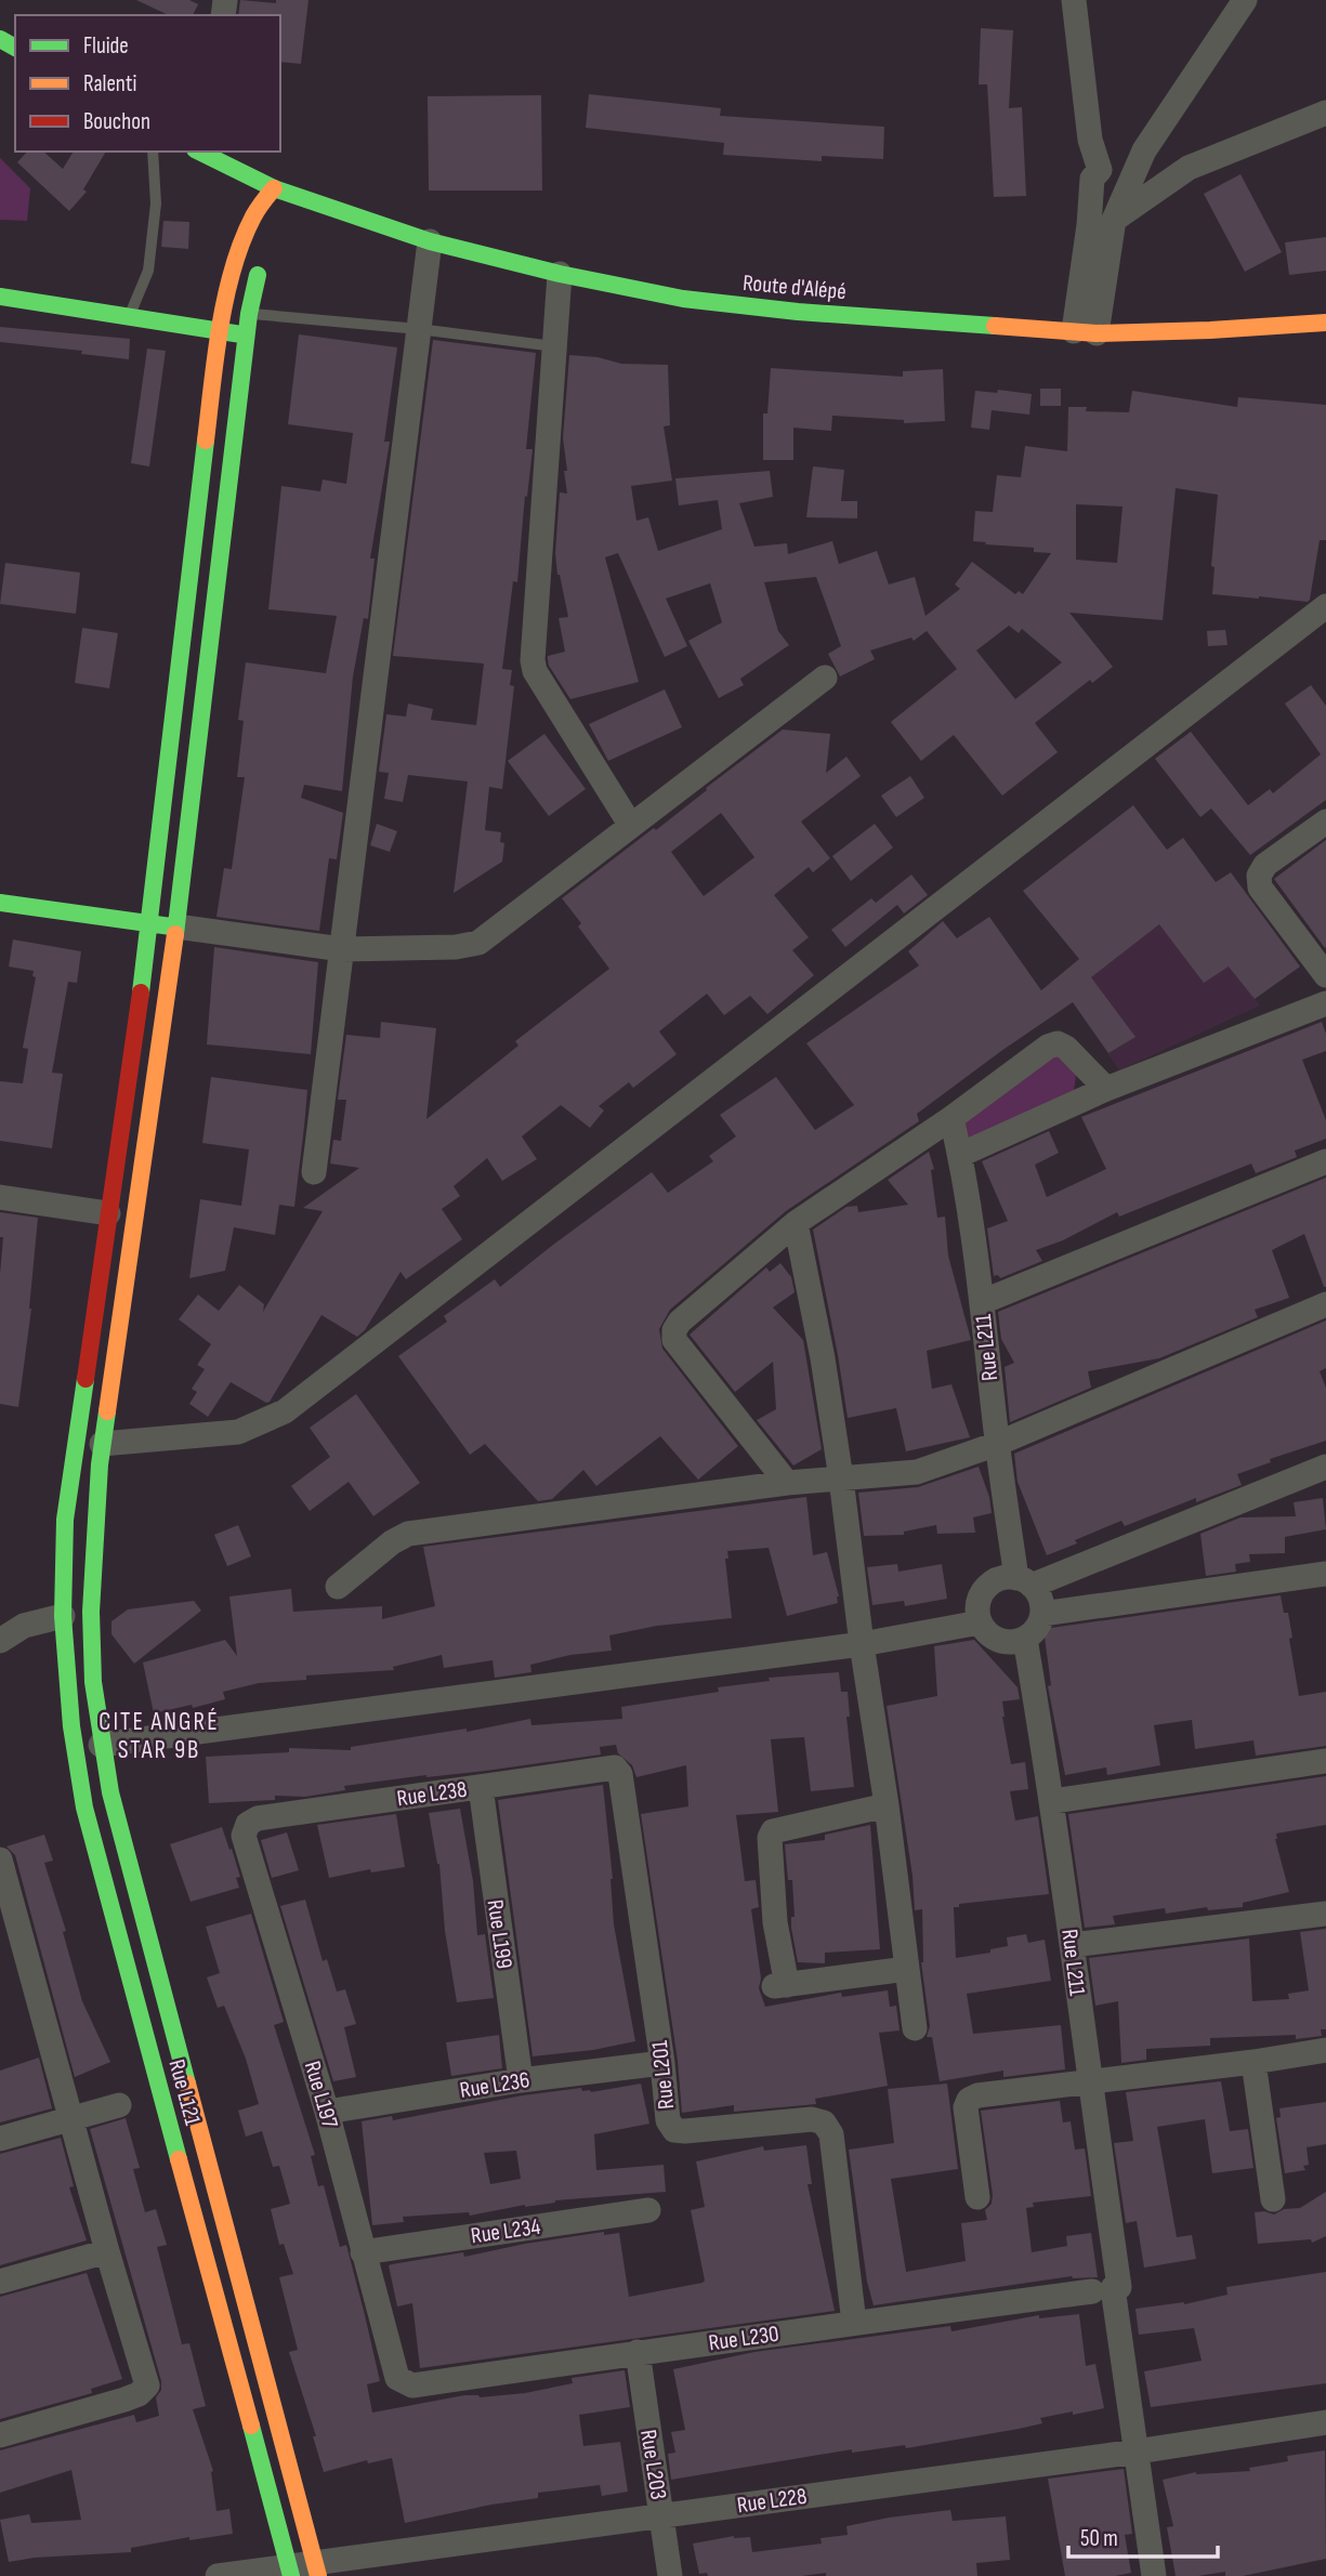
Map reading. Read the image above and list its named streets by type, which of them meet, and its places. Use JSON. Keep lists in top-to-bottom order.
{
  "streets": {
    "main road": ["Route d'Alépé", "Rue L121"],
    "street": [
      "Rue L211",
      "Rue L238",
      "Rue L199",
      "Rue L201",
      "Rue L236",
      "Rue L197",
      "Rue L234",
      "Rue L230",
      "Rue L203",
      "Rue L228"
    ]
  },
  "crossings": [
    ["Route d'Alépé", "Rue L121"],
    ["Rue L211", "Rue L230"],
    ["Rue L211", "Rue L228"],
    ["Rue L238", "Rue L199"],
    ["Rue L238", "Rue L201"],
    ["Rue L238", "Rue L197"],
    ["Rue L199", "Rue L236"],
    ["Rue L201", "Rue L236"],
    ["Rue L201", "Rue L230"],
    ["Rue L236", "Rue L197"],
    ["Rue L121", "Rue L228"],
    ["Rue L197", "Rue L234"],
    ["Rue L197", "Rue L230"],
    ["Rue L230", "Rue L203"],
    ["Rue L203", "Rue L228"]
  ],
  "districts": ["CITE ANGRÉ STAR 9B"],
  "legend": ["Fluide", "Ralenti", "Bouchon"],
  "scale_bar": "50 m"
}
